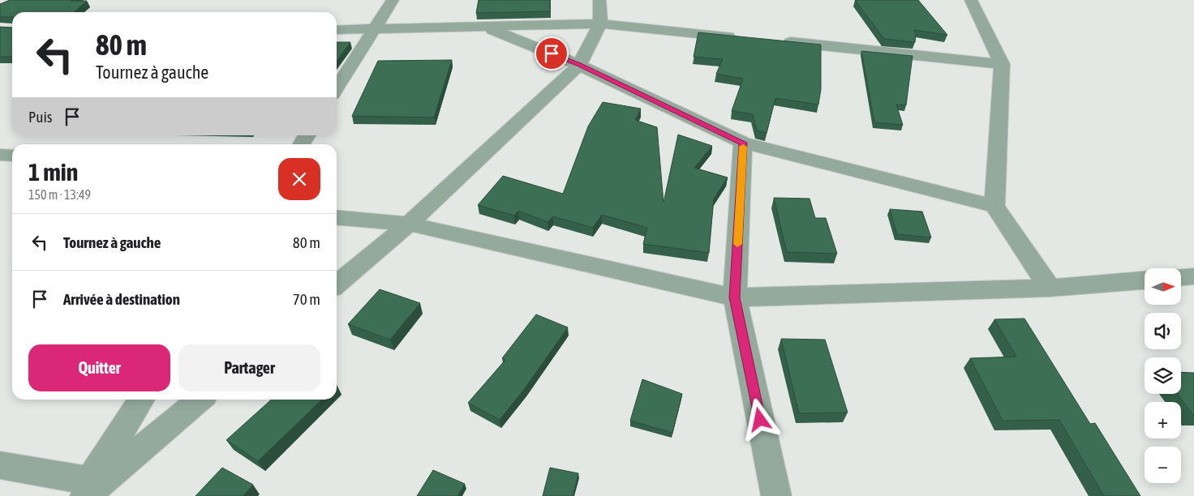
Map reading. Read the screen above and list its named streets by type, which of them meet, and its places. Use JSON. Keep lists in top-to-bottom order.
{
  "north": "right",
  "page": {
    "turn": ["80 m", "Tournez à gauche"],
    "then": "Puis",
    "heading": ["1 min", "150 m · 13:49"],
    "list": [
      {
        "name": "Tournez à gauche",
        "value": "80 m"
      },
      {
        "name": "Arrivée à destination",
        "value": "70 m"
      }
    ],
    "map_buttons": ["+", "−"],
    "buttons": ["Quitter", "Partager"]
  }
}
